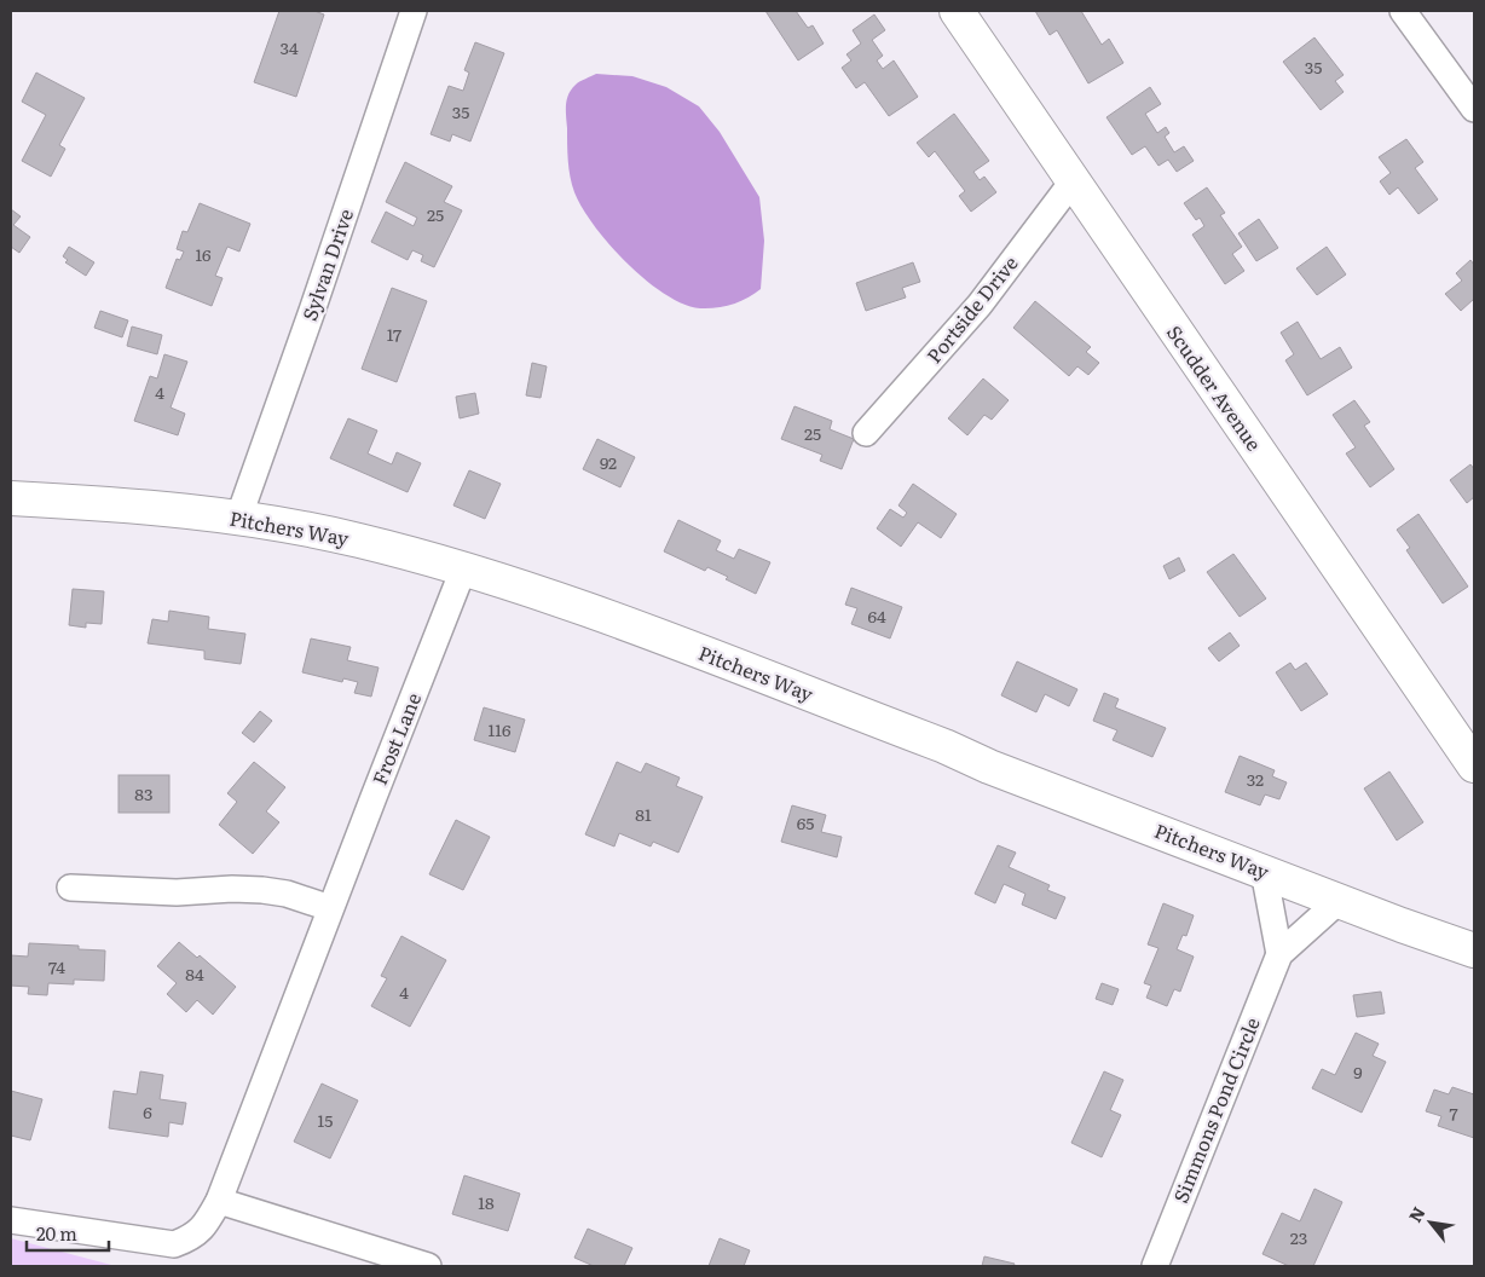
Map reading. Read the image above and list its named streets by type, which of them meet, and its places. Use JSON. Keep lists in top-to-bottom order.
{
  "streets": {
    "main road": ["Scudder Avenue", "Pitchers Way"],
    "street": [
      "Sylvan Drive",
      "Portside Drive",
      "Frost Lane",
      "Simmons Pond Circle"
    ]
  },
  "crossings": [
    ["Sylvan Drive", "Pitchers Way"],
    ["Portside Drive", "Scudder Avenue"],
    ["Pitchers Way", "Frost Lane"],
    ["Pitchers Way", "Simmons Pond Circle"]
  ],
  "house_numbers": [
    "34",
    "35",
    "35",
    "25",
    "16",
    "17",
    "4",
    "25",
    "92",
    "64",
    "116",
    "32",
    "83",
    "81",
    "65",
    "74",
    "84",
    "4",
    "9",
    "6",
    "7",
    "15",
    "18",
    "23"
  ],
  "scale_bar": "20 m",
  "north": "top left"
}
